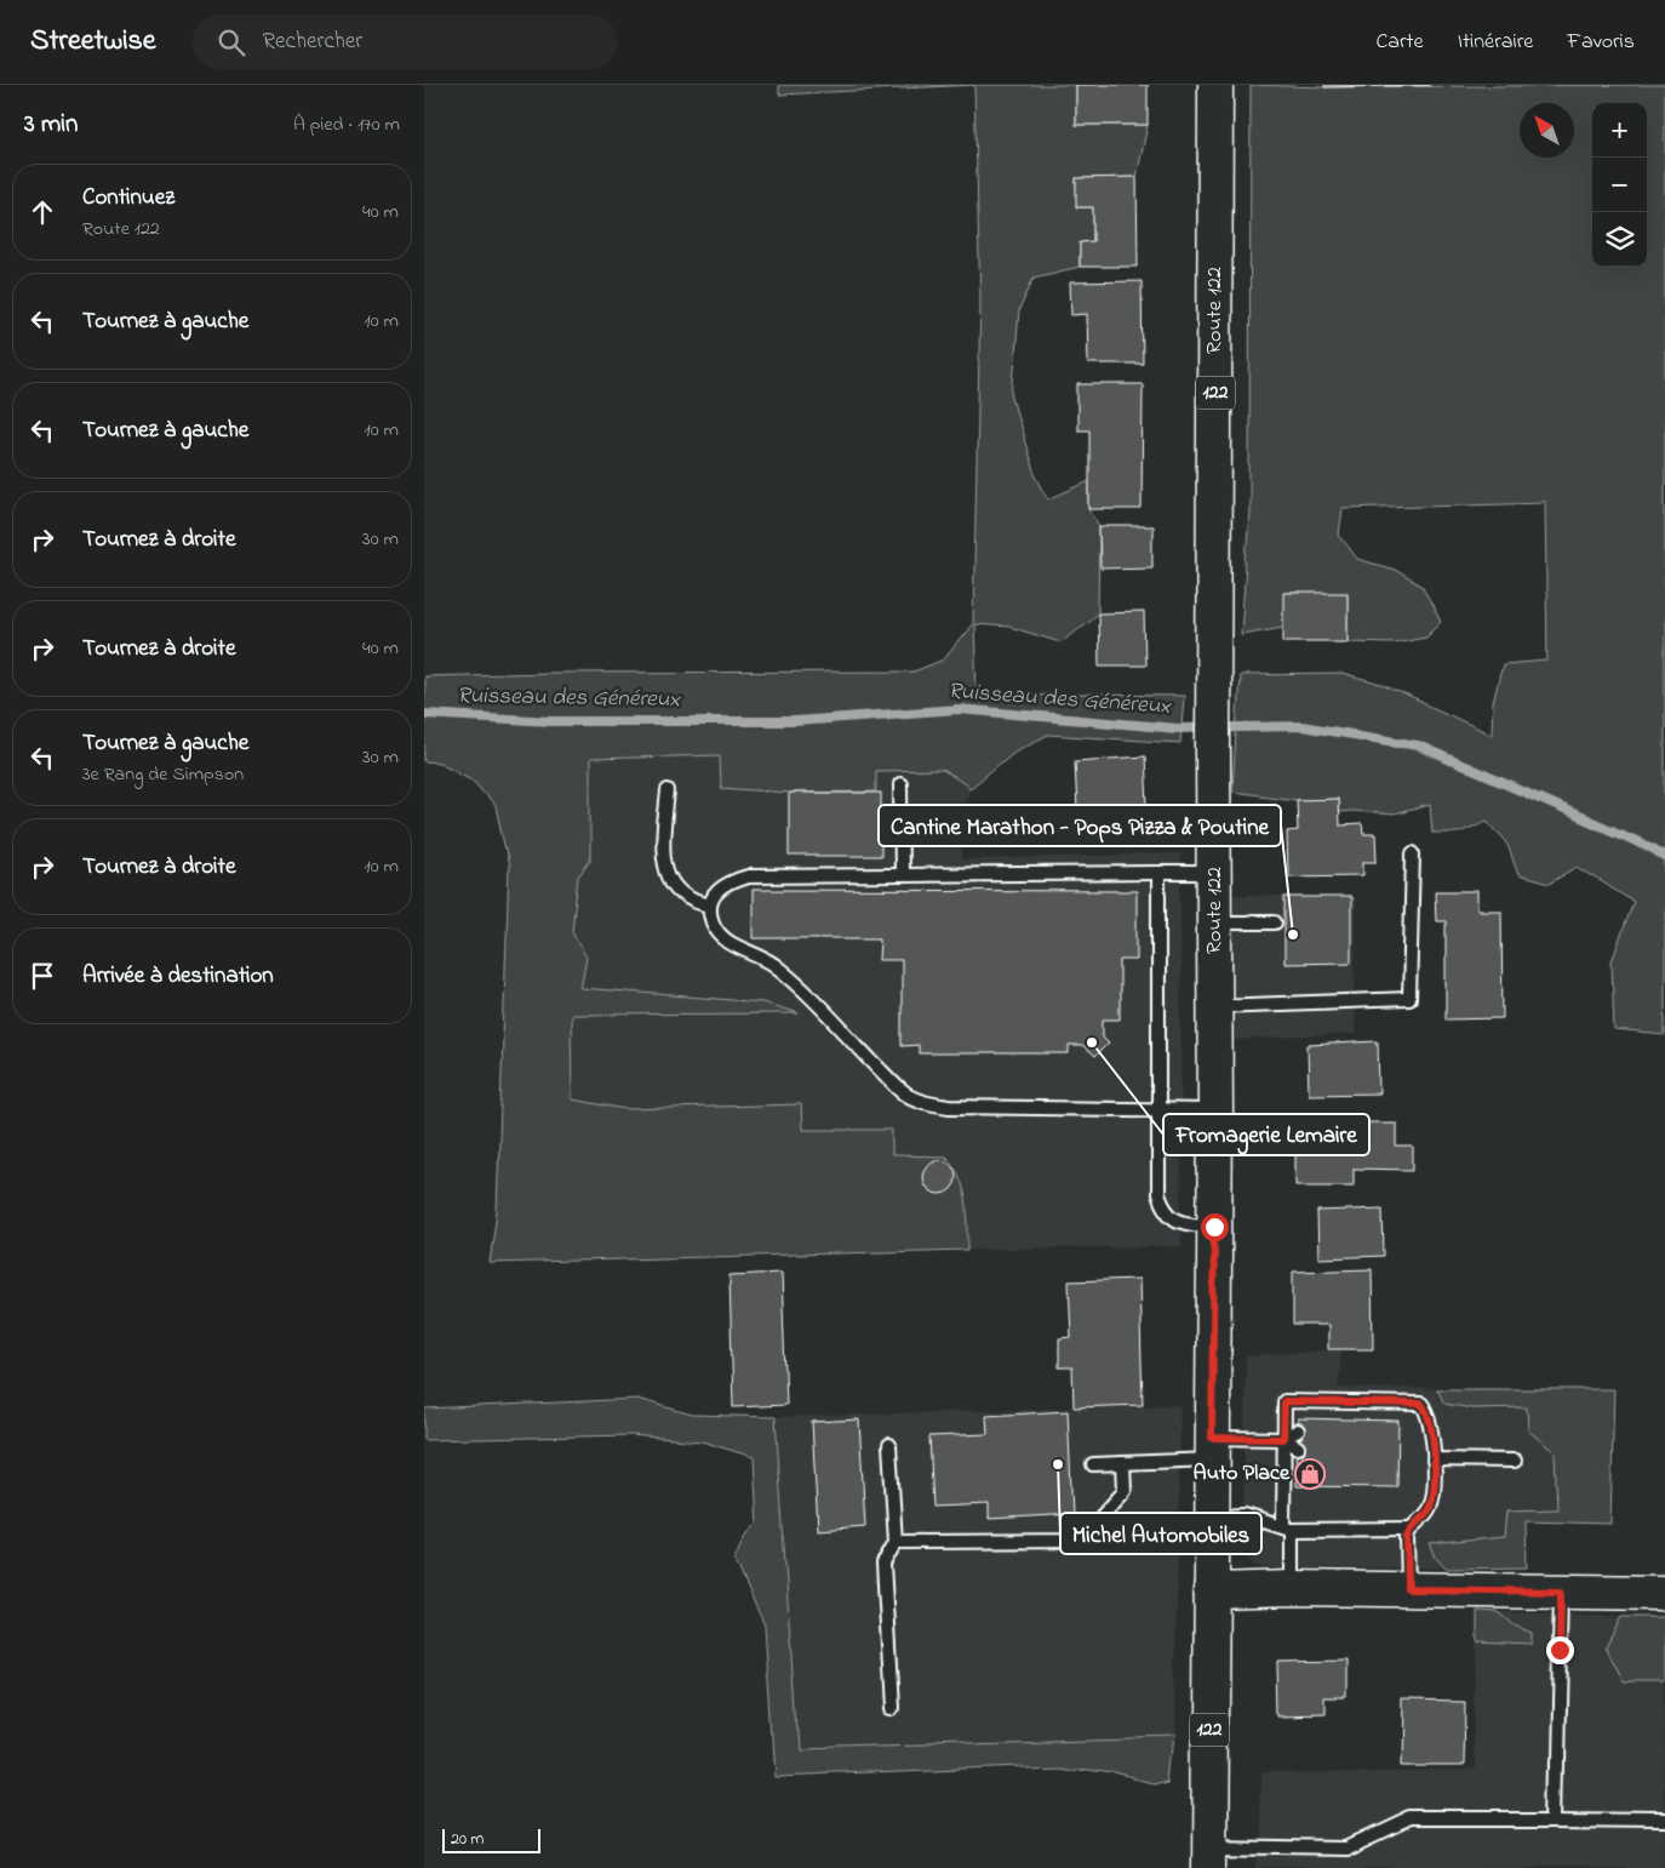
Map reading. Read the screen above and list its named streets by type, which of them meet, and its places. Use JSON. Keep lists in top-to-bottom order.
{
  "streets": {
    "main road": ["Route 122", "122"]
  },
  "crossings": [
    ["Route 122", "122"]
  ],
  "water": ["Ruisseau des Généreux"],
  "places": {
    "other": ["Cantine Marathon - Pops Pizza & Poutine", "Fromagerie Lemaire", "Michel Automobiles"],
    "shop": ["Auto Place"]
  },
  "scale_bar": "20 m",
  "north": "top left",
  "page": {
    "header": "Streetwise",
    "search": "Rechercher",
    "nav": ["Carte", "Itinéraire", "Favoris"],
    "heading": ["3 min", "À pied · 170 m"],
    "map_buttons": ["+", "−"],
    "list": [
      ["Continuez", "Route 122", "40 m"],
      ["Tournez à gauche", "10 m"],
      ["Tournez à gauche", "10 m"],
      ["Tournez à droite", "30 m"],
      ["Tournez à droite", "40 m"],
      ["Tournez à gauche", "3e Rang de Simpson", "30 m"],
      ["Tournez à droite", "10 m"],
      "Arrivée à destination"
    ],
    "scale": "20 m"
  }
}
